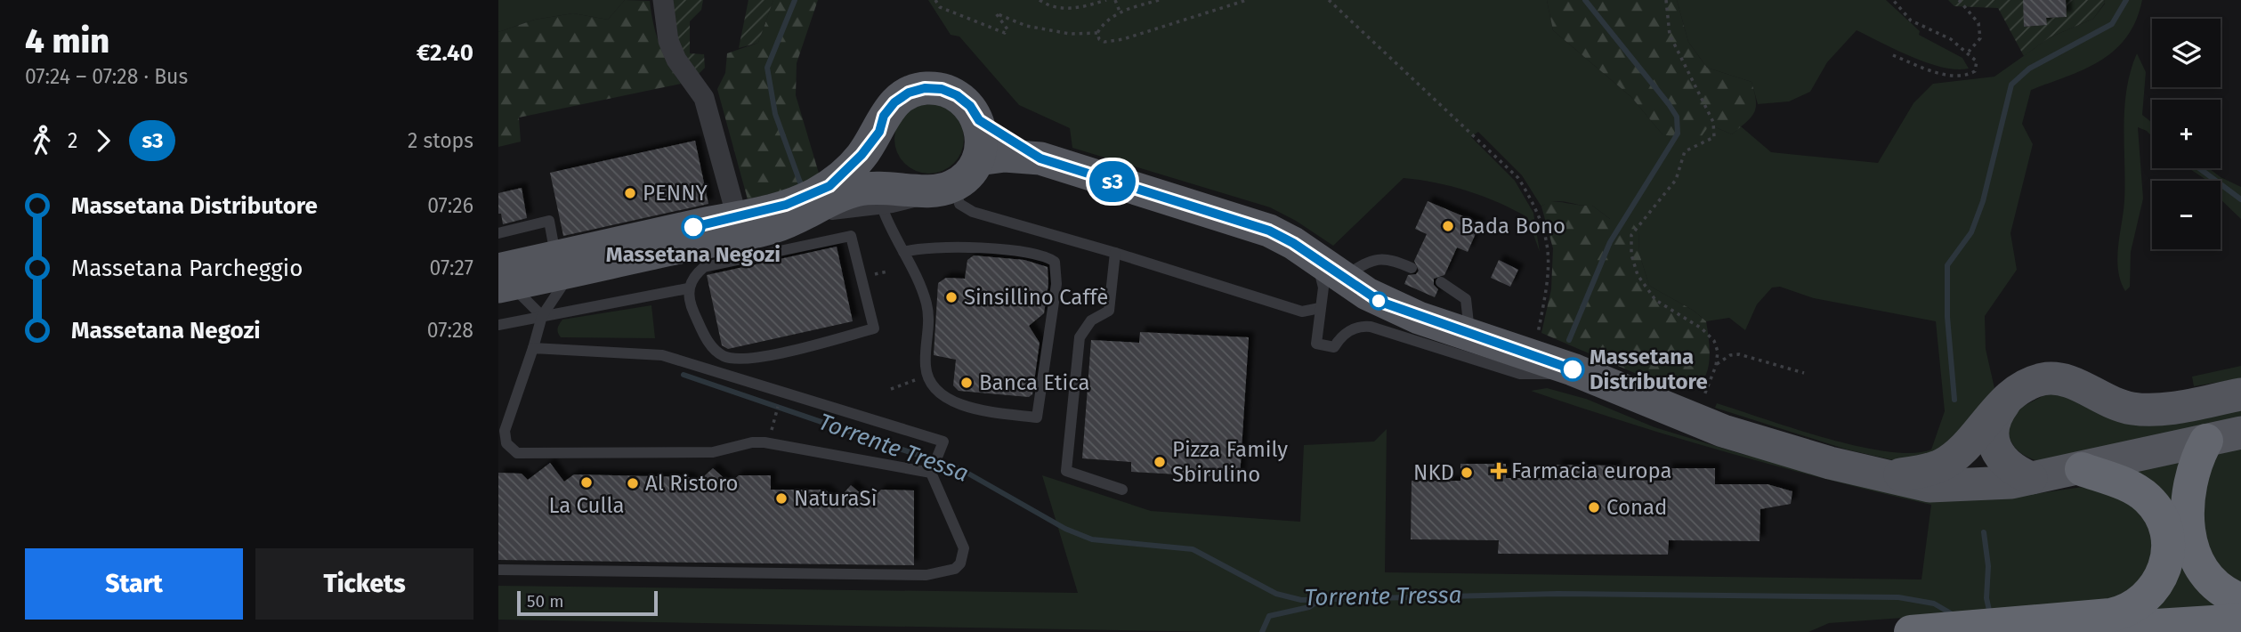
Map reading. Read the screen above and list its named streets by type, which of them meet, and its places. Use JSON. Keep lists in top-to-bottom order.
{
  "water": ["Torrente Tressa"],
  "places": {
    "other": [
      "PENNY",
      "Bada Bono",
      "Massetana Negozi",
      "Sinsillino Caffè",
      "Massetana Distributore",
      "Banca Etica",
      "Pizza Family Sbirulino",
      "NKD",
      "La Culla",
      "Al Ristoro",
      "NaturaSì",
      "Conad"
    ],
    "health": ["Farmacia europa"]
  },
  "lines": ["bus line s3"],
  "scale_bar": "50 m",
  "page": {
    "heading": ["4 min", "07:24 – 07:28 · Bus", "€2.40"],
    "on_map": "s3",
    "map_buttons": ["+", "−"],
    "legs": ["2", "s3", "2 stops"],
    "list": [
      {
        "name": "Massetana Distributore",
        "value": "07:26"
      },
      {
        "name": "Massetana Parcheggio",
        "value": "07:27"
      },
      {
        "name": "Massetana Negozi",
        "value": "07:28"
      }
    ],
    "buttons": ["Start", "Tickets"],
    "scale": "50 m"
  }
}
